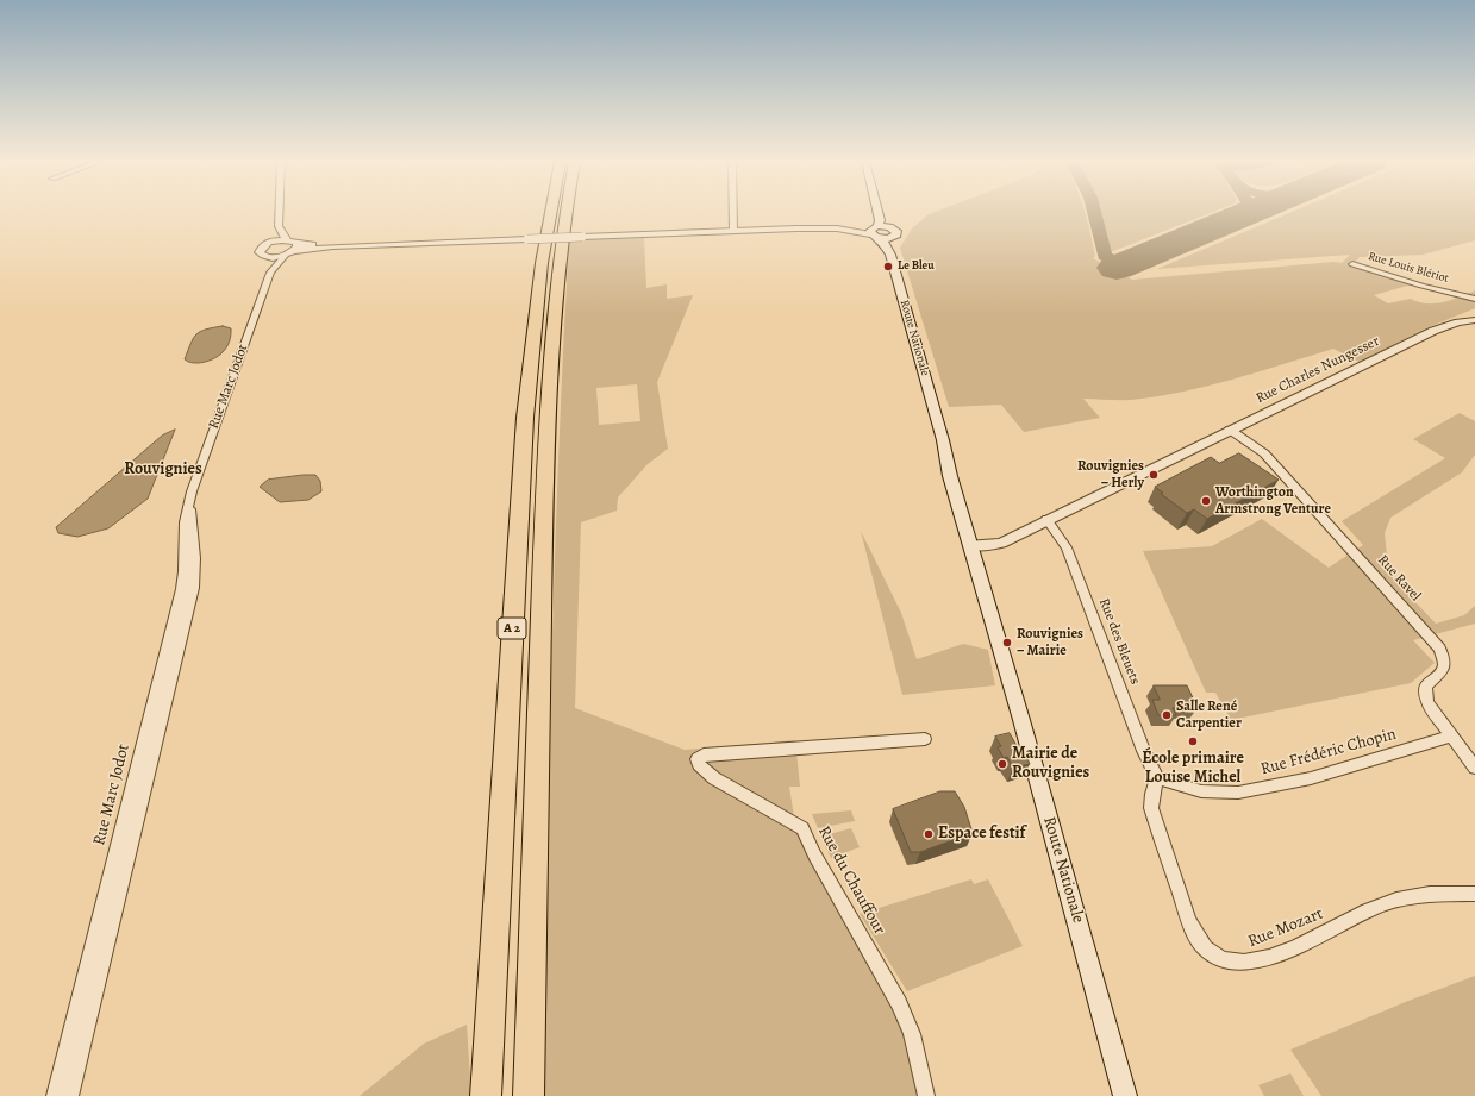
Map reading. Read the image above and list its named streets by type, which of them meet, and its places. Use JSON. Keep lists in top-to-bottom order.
{
  "streets": {
    "highway": ["A 2"],
    "main road": ["Route Nationale"],
    "street": [
      "Rue Louis Blériot",
      "Rue Charles Nungesser",
      "Rue Marc Jodot",
      "Rue Ravel",
      "Rue des Bleuets",
      "Rue Frédéric Chopin",
      "Rue du Chauffour",
      "Rue Mozart"
    ]
  },
  "crossings": [
    ["Route Nationale", "Rue Charles Nungesser"],
    ["Rue Charles Nungesser", "Rue Ravel"],
    ["Rue Charles Nungesser", "Rue des Bleuets"],
    ["Rue Ravel", "Rue Frédéric Chopin"],
    ["Rue des Bleuets", "Rue Frédéric Chopin"],
    ["Rue des Bleuets", "Rue Mozart"],
    ["Rue Frédéric Chopin", "Rue Mozart"]
  ],
  "districts": ["Rouvignies"],
  "places": [
    "Le Bleu",
    "Rouvignies – Herly",
    "Worthington Armstrong Venture",
    "Rouvignies – Mairie",
    "Salle René Carpentier",
    "École primaire Louise Michel",
    "Mairie de Rouvignies",
    "Espace festif"
  ]
}
